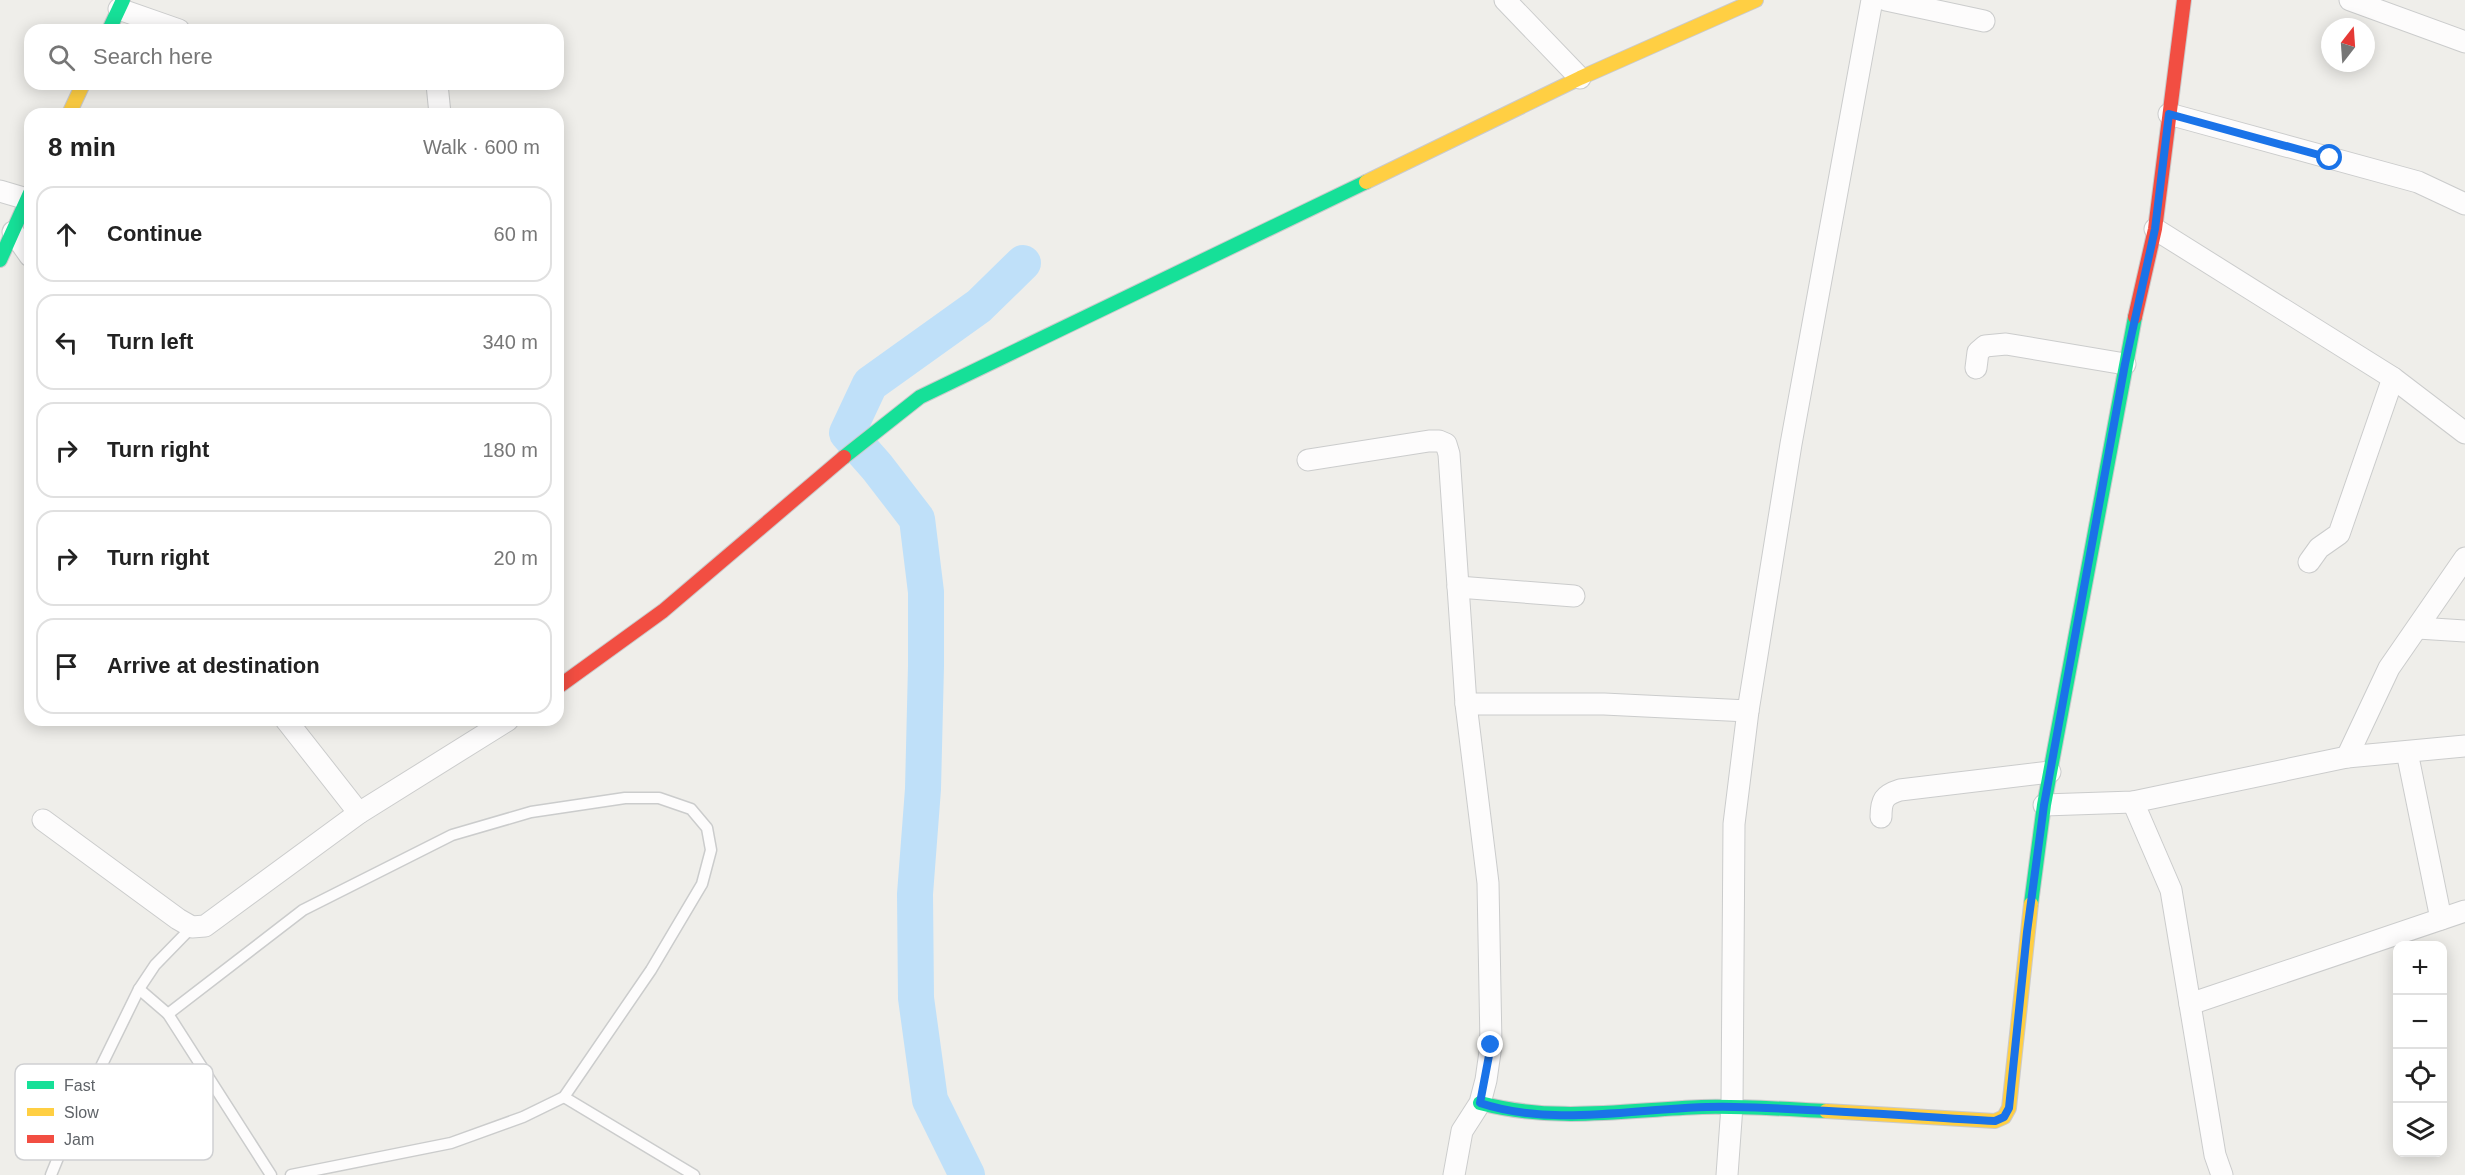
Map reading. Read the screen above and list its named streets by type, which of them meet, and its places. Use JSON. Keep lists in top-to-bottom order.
{
  "legend": ["Fast", "Slow", "Jam"],
  "north": "top",
  "page": {
    "search": "Search here",
    "heading": ["8 min", "Walk · 600 m"],
    "list": [
      ["Continue", "60 m"],
      ["Turn left", "340 m"],
      ["Turn right", "180 m"],
      ["Turn right", "20 m"],
      "Arrive at destination"
    ],
    "map_buttons": ["+", "−"]
  }
}
